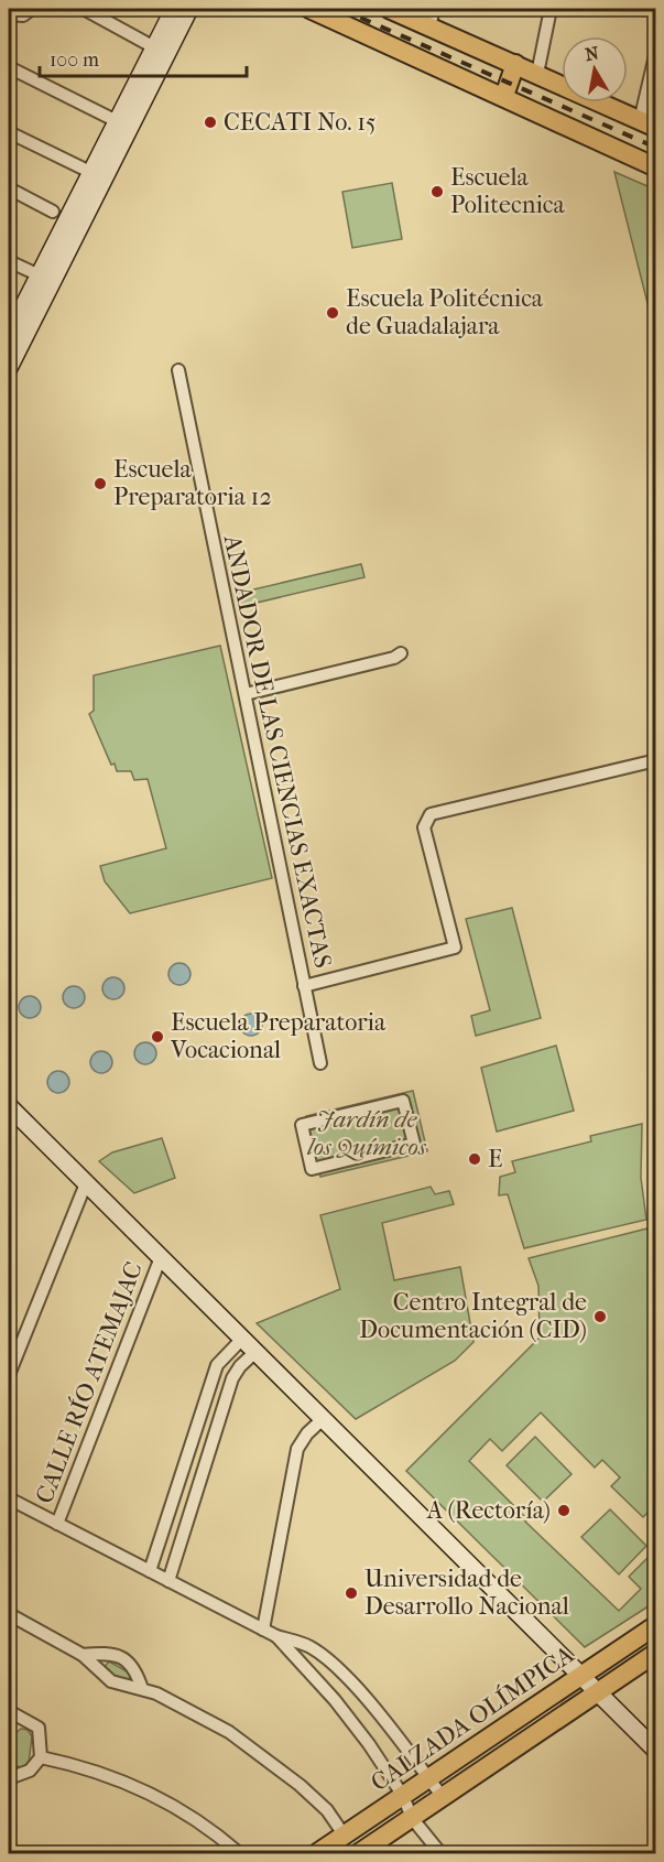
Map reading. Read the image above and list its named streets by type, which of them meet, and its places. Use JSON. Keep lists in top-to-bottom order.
{
  "streets": {
    "main road": ["CALZADA OLÍMPICA"],
    "street": ["ANDADOR DE LAS CIENCIAS EXACTAS", "CALLE RÍO ATEMAJAC"]
  },
  "parks": ["Jardín de los Químicos"],
  "places": [
    "CECATI No. 15",
    "Escuela Politecnica",
    "Escuela Politécnica de Guadalajara",
    "Escuela Preparatoria 12",
    "Escuela Preparatoria Vocacional",
    "E",
    "Centro Integral de Documentación (CID)",
    "A (Rectoría)",
    "Universidad de Desarrollo Nacional"
  ],
  "scale_bar": "100 m",
  "north": "top"
}
